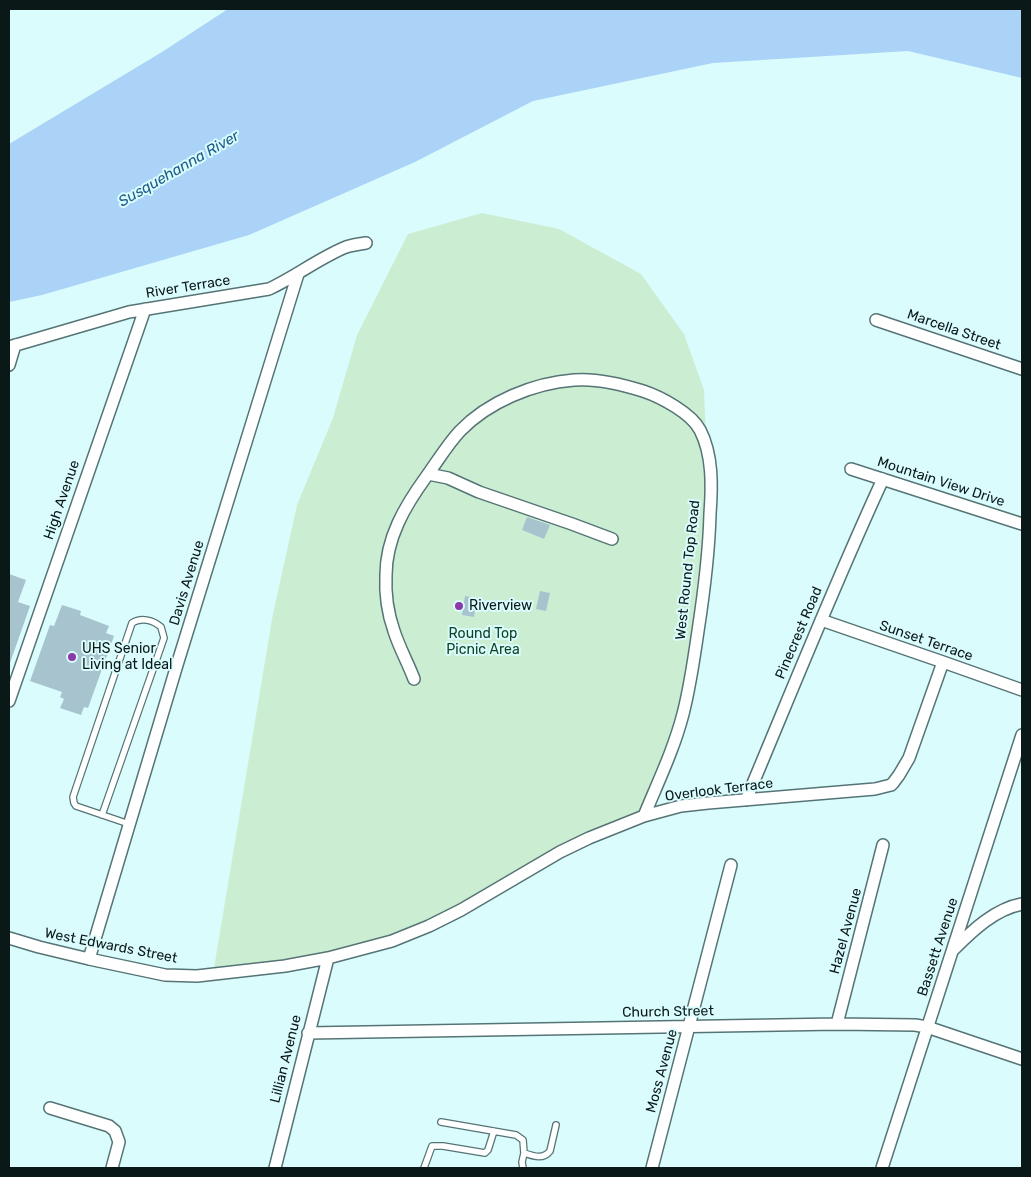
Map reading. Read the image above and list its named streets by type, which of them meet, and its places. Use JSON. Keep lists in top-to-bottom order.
{
  "streets": {
    "street": [
      "River Terrace",
      "Marcella Street",
      "Mountain View Drive",
      "High Avenue",
      "West Round Top Road",
      "Davis Avenue",
      "Pinecrest Road",
      "Sunset Terrace",
      "Overlook Terrace",
      "Hazel Avenue",
      "West Edwards Street",
      "Bassett Avenue",
      "Church Street",
      "Lillian Avenue",
      "Moss Avenue"
    ]
  },
  "crossings": [
    ["River Terrace", "High Avenue"],
    ["River Terrace", "Davis Avenue"],
    ["Mountain View Drive", "Pinecrest Road"],
    ["West Round Top Road", "Overlook Terrace"],
    ["Davis Avenue", "West Edwards Street"],
    ["Pinecrest Road", "Sunset Terrace"],
    ["Pinecrest Road", "Overlook Terrace"],
    ["Sunset Terrace", "Overlook Terrace"],
    ["Overlook Terrace", "West Edwards Street"],
    ["Overlook Terrace", "Lillian Avenue"],
    ["Hazel Avenue", "Church Street"],
    ["West Edwards Street", "Lillian Avenue"],
    ["Bassett Avenue", "Church Street"],
    ["Church Street", "Lillian Avenue"],
    ["Church Street", "Moss Avenue"]
  ],
  "water": ["Susquehanna River"],
  "parks": ["Round Top Picnic Area"],
  "places": ["Riverview", "UHS Senior Living at Ideal"]
}
